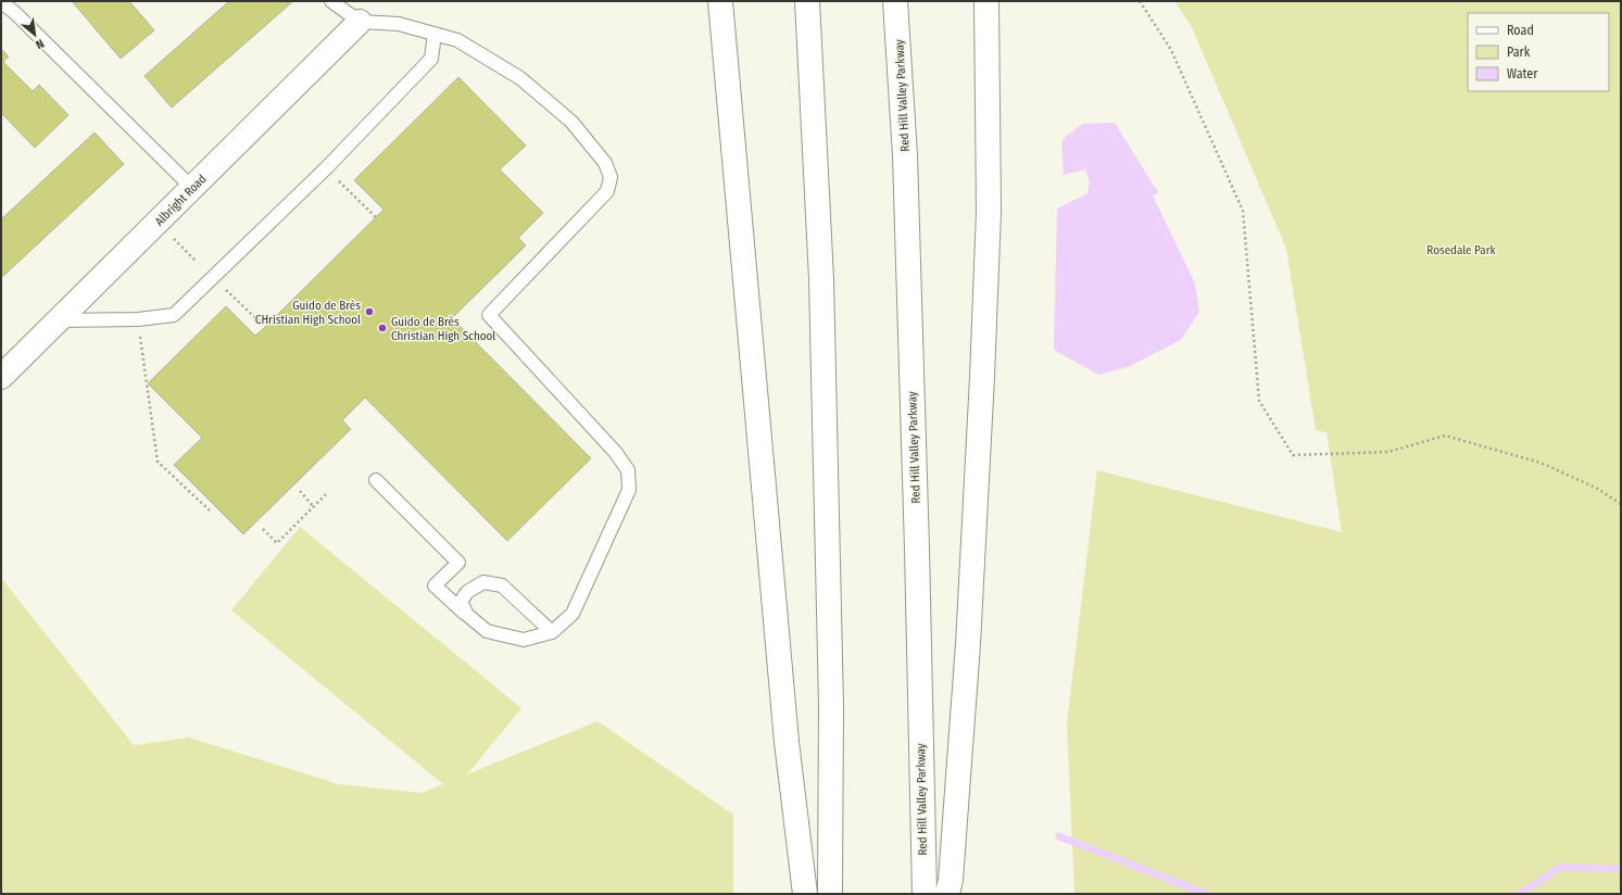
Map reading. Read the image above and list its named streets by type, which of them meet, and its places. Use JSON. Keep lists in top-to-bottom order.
{
  "streets": {
    "main road": ["Red Hill Valley Parkway", "Albright Road"]
  },
  "parks": ["Rosedale Park"],
  "places": ["Guido de Brès CHristian High School", "Guido de Brès Christian High School"],
  "legend": ["Road", "Park", "Water"],
  "north": "bottom right"
}
